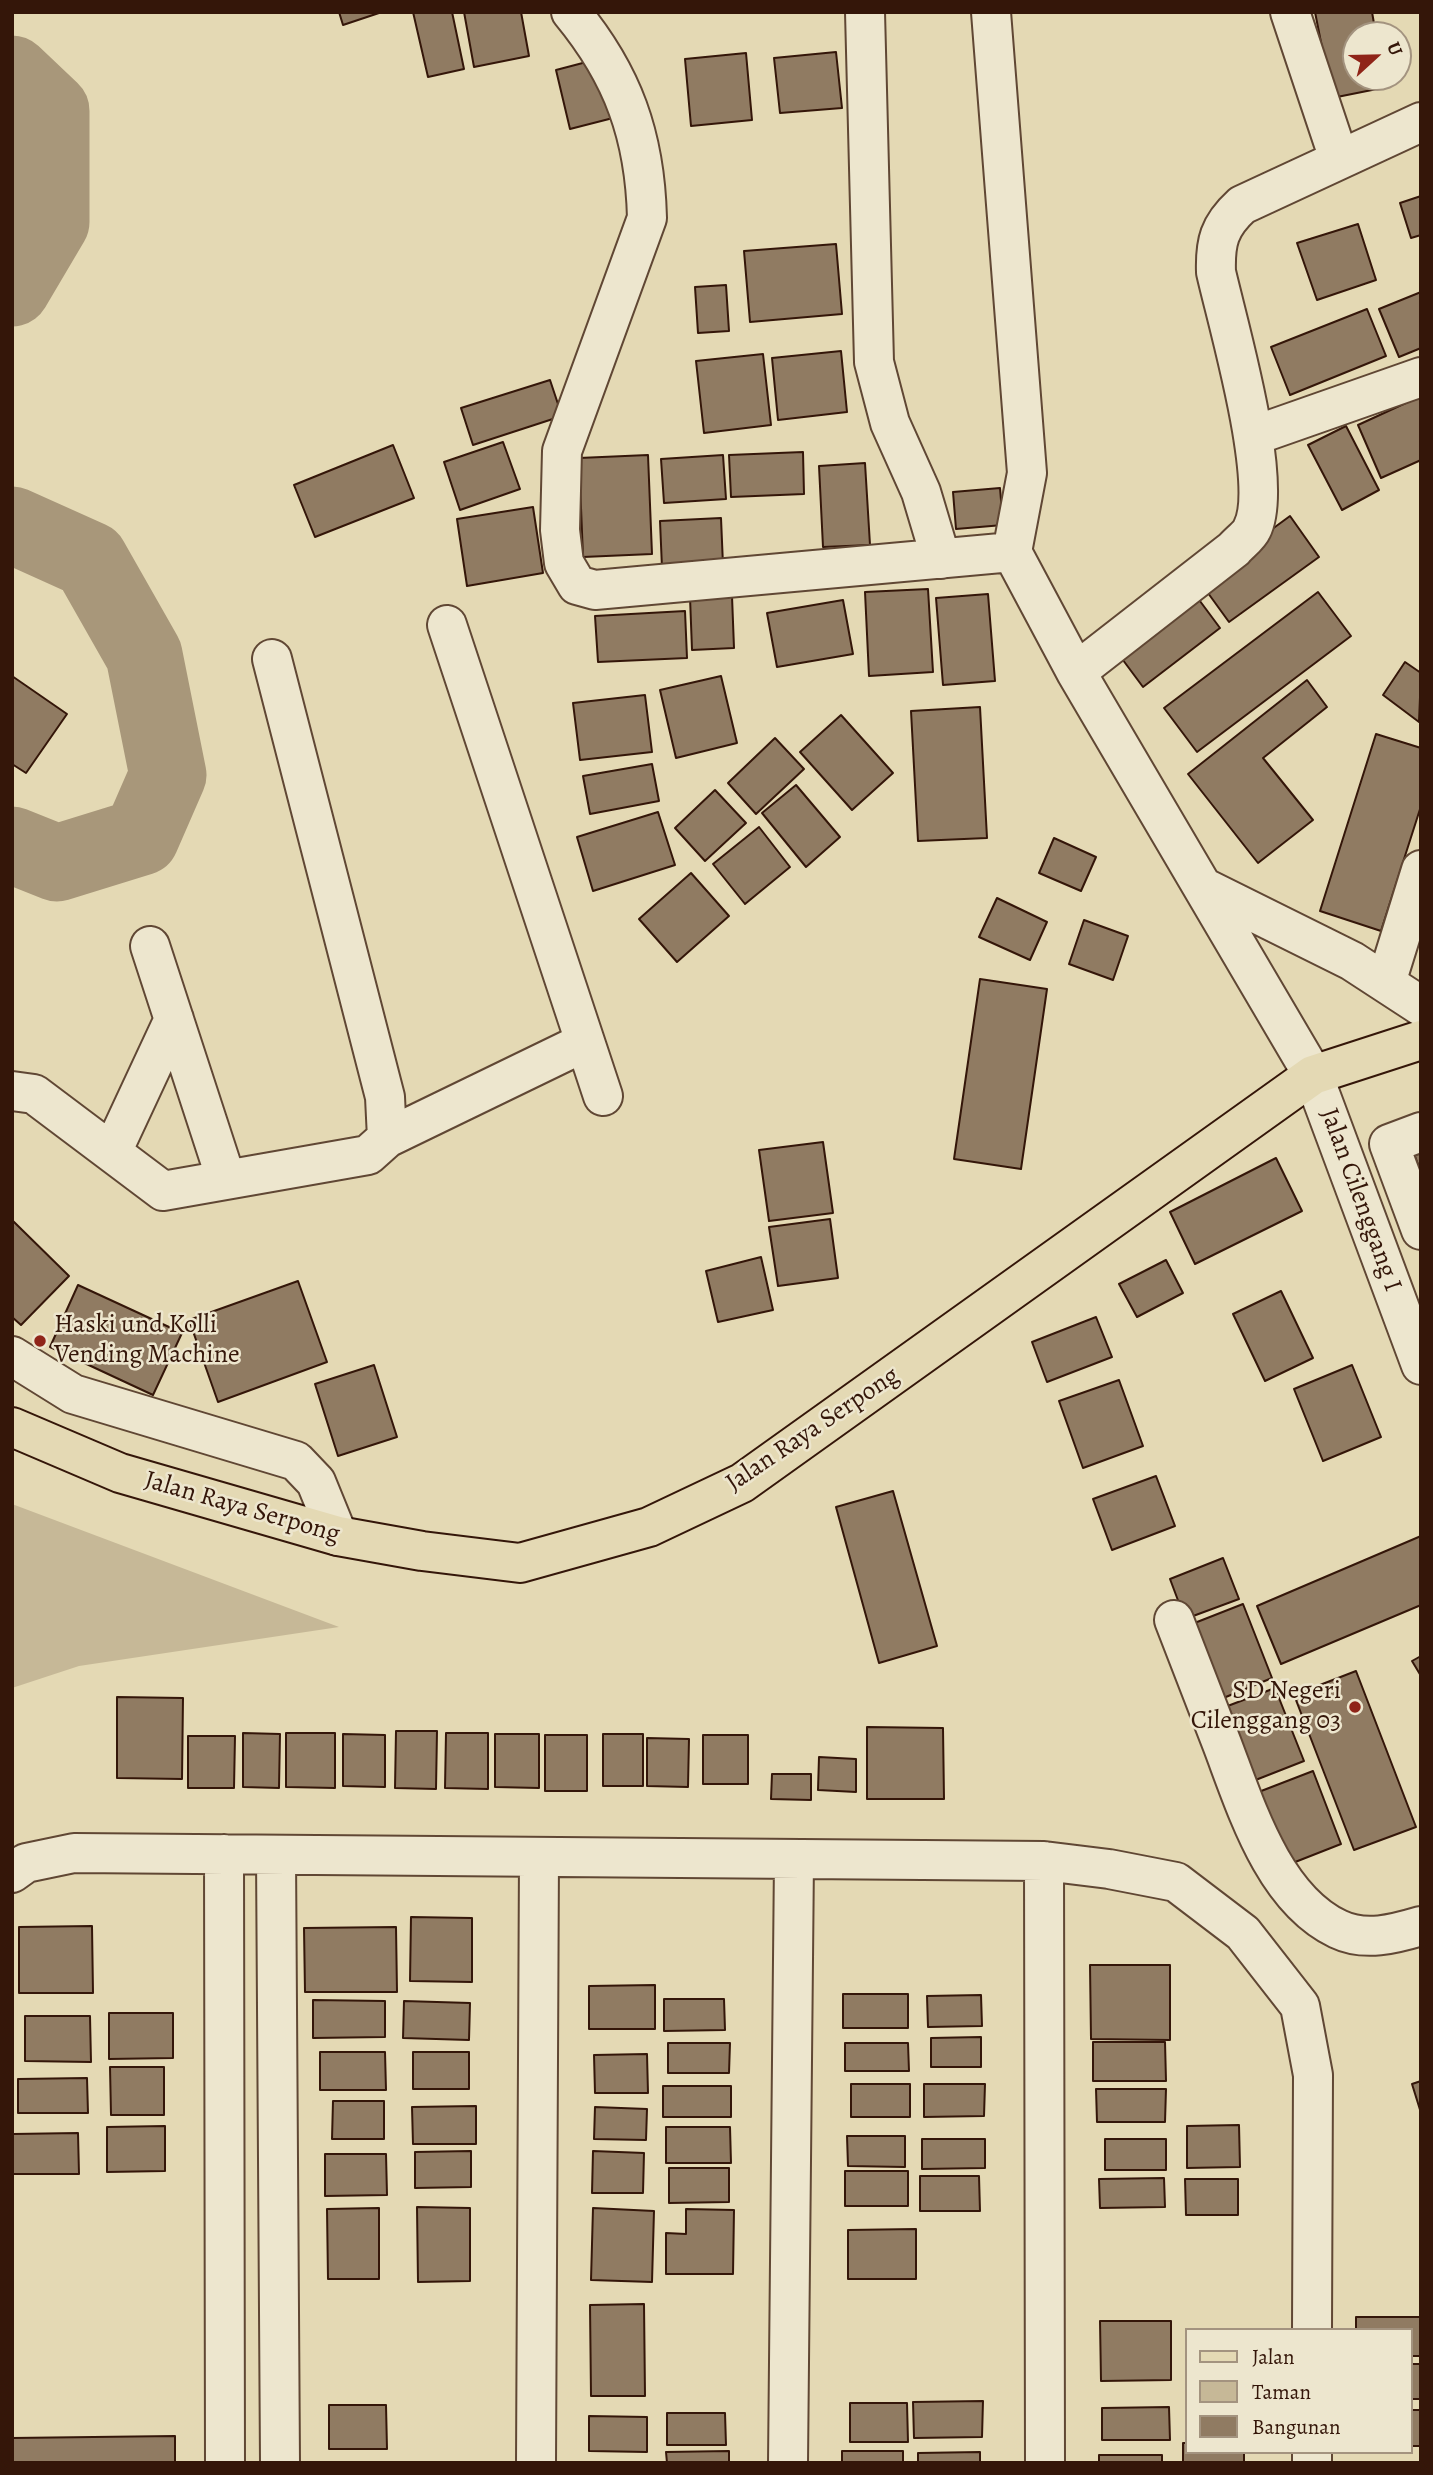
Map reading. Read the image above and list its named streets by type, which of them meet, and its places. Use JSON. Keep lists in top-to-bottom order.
{
  "streets": {
    "main road": ["Jalan Raya Serpong"],
    "street": ["Jalan Cilenggang I"]
  },
  "crossings": [
    ["Jalan Cilenggang I", "Jalan Raya Serpong"]
  ],
  "places": ["Haski und Kolli Vending Machine", "SD Negeri Cilenggang 03"],
  "legend": ["Jalan", "Taman", "Bangunan"],
  "north": "right"
}
